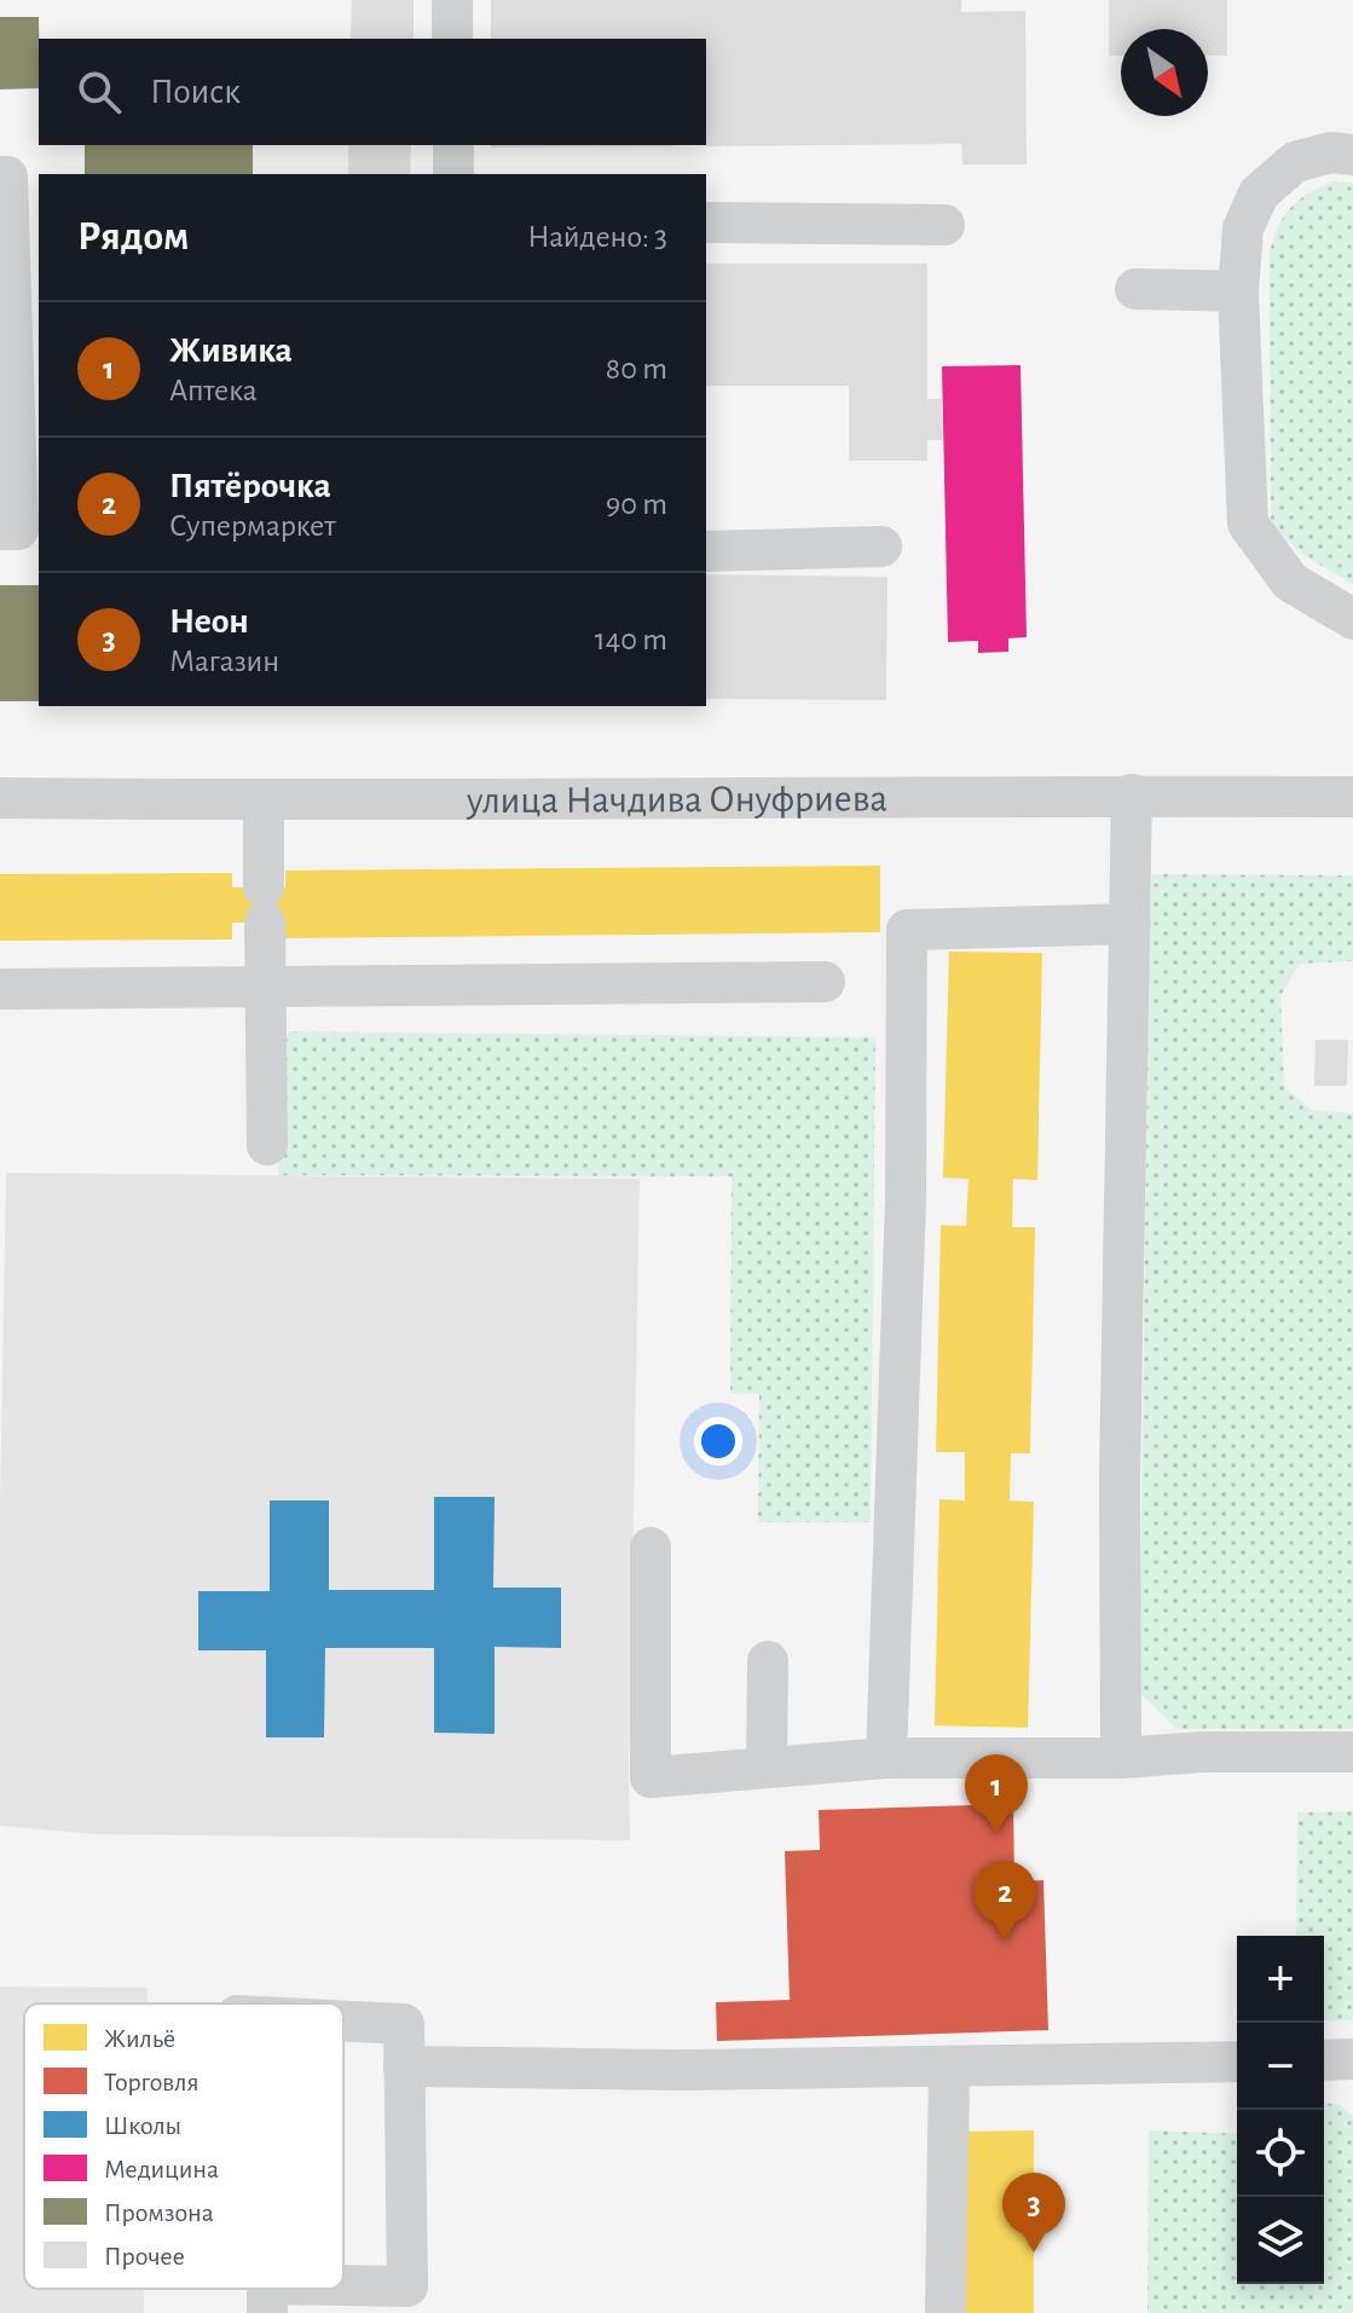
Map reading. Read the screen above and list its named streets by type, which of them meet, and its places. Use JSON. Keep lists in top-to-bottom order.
{
  "streets": {
    "street": ["улица Начдива Онуфриева"]
  },
  "legend": [
    "Жильё",
    "Торговля",
    "Школы",
    "Медицина",
    "Промзона",
    "Прочее"
  ],
  "north": "bottom right",
  "page": {
    "search": "Поиск",
    "heading": ["Рядом", "Найдено: 3"],
    "list": [
      {
        "mark": "1",
        "name": "Живика",
        "note": "Аптека",
        "value": "80 m"
      },
      {
        "mark": "2",
        "name": "Пятёрочка",
        "note": "Супермаркет",
        "value": "90 m"
      },
      {
        "mark": "3",
        "name": "Неон",
        "note": "Магазин",
        "value": "140 m"
      }
    ],
    "pins": ["1", "2", "3"],
    "map_buttons": ["+", "−"]
  }
}
